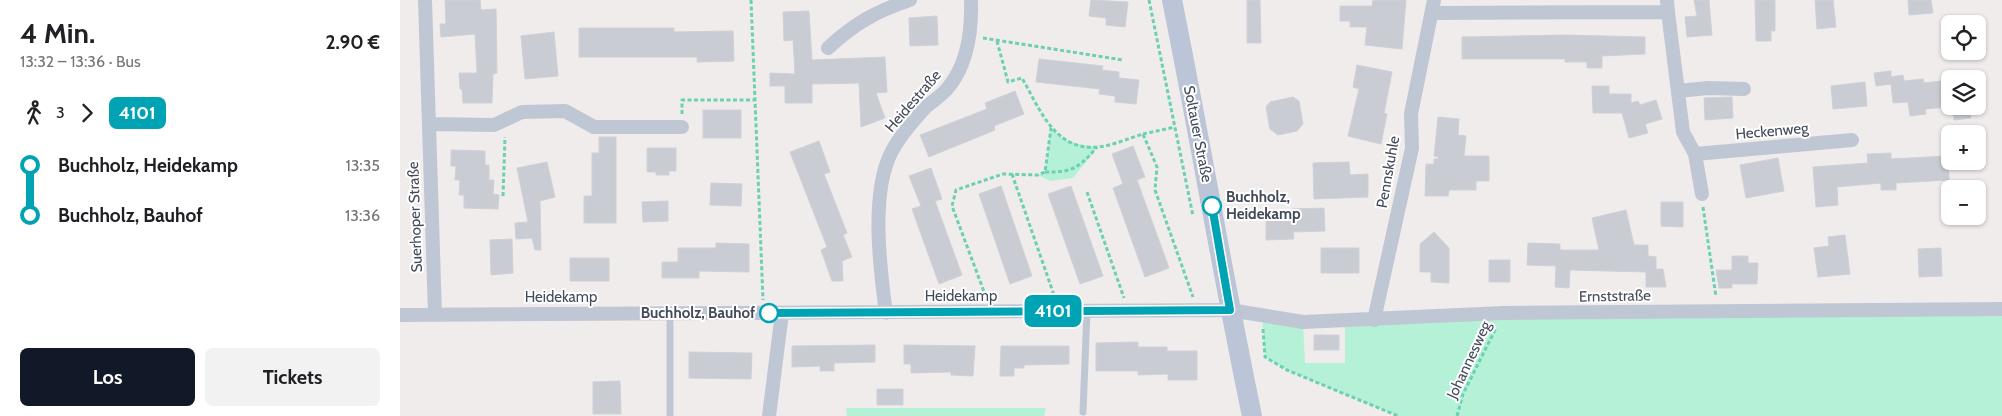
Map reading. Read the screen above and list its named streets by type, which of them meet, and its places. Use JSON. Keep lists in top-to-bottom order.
{
  "streets": {
    "main road": ["Soltauer Straße"],
    "street": [
      "Heidestraße",
      "Heckenweg",
      "Pennskuhle",
      "Suerhoper Straße",
      "Heidekamp",
      "Ernststraße"
    ],
    "path": ["Johannesweg"]
  },
  "crossings": [
    ["Heidestraße", "Heidekamp"],
    ["Soltauer Straße", "Heidekamp"],
    ["Soltauer Straße", "Ernststraße"],
    ["Pennskuhle", "Ernststraße"],
    ["Suerhoper Straße", "Heidekamp"],
    ["Heidekamp", "Ernststraße"],
    ["Ernststraße", "Johannesweg"]
  ],
  "places": ["Buchholz, Heidekamp", "Buchholz, Bauhof"],
  "lines": ["bus line 4101"],
  "page": {
    "heading": ["4 Min.", "13:32 – 13:36 · Bus", "2.90 €"],
    "on_map": "4101",
    "map_buttons": ["+", "−"],
    "legs": ["3", "4101"],
    "list": [
      {
        "name": "Buchholz, Heidekamp",
        "value": "13:35"
      },
      {
        "name": "Buchholz, Bauhof",
        "value": "13:36"
      }
    ],
    "buttons": ["Los", "Tickets"]
  }
}
